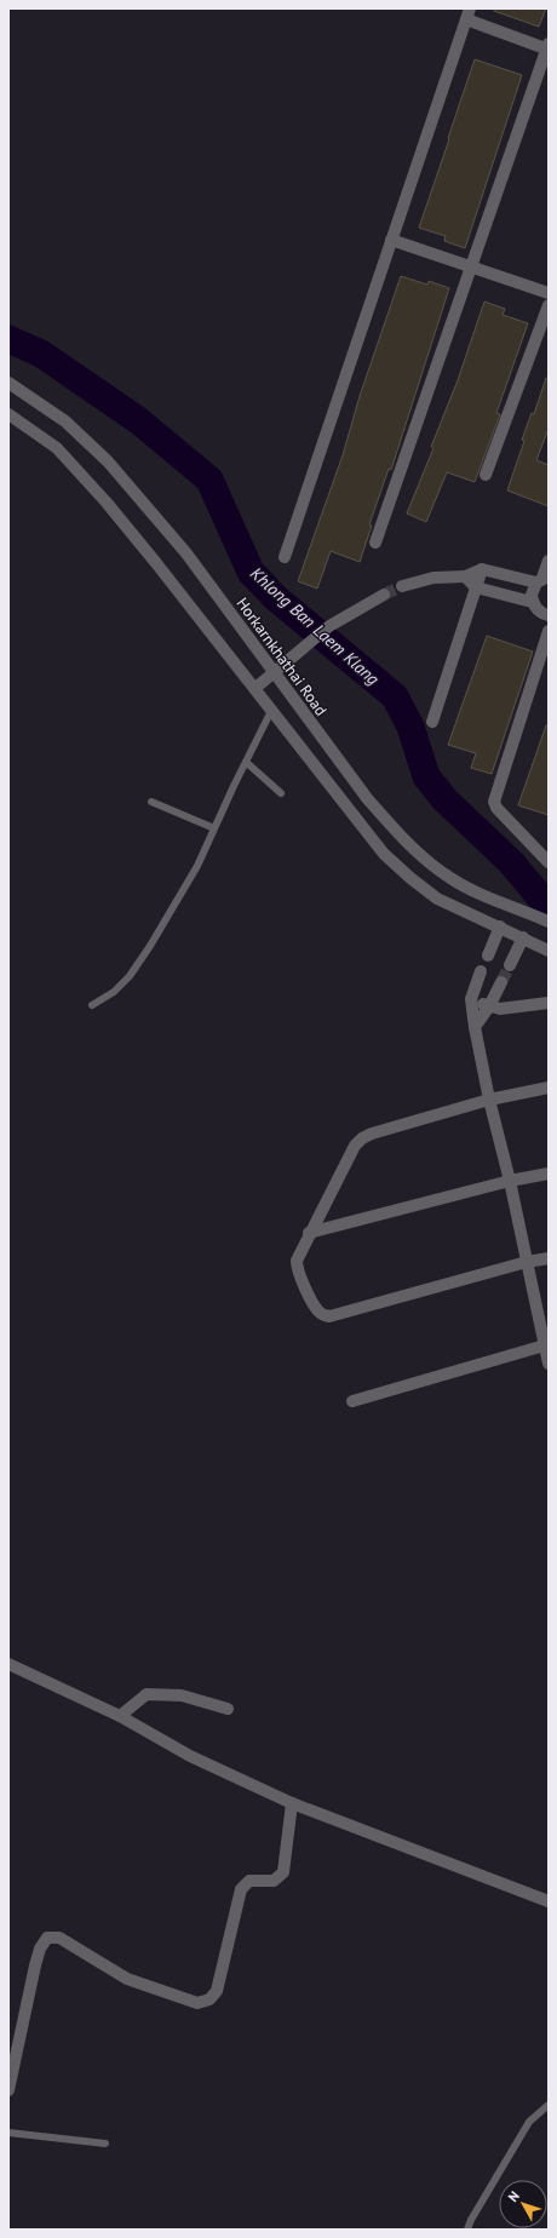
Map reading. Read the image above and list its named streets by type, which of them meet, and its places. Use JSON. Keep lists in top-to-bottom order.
{
  "streets": {
    "street": ["Horkarnkhathai Road"]
  },
  "water": ["Khlong Ban Laem Klang"],
  "north": "top left"
}
